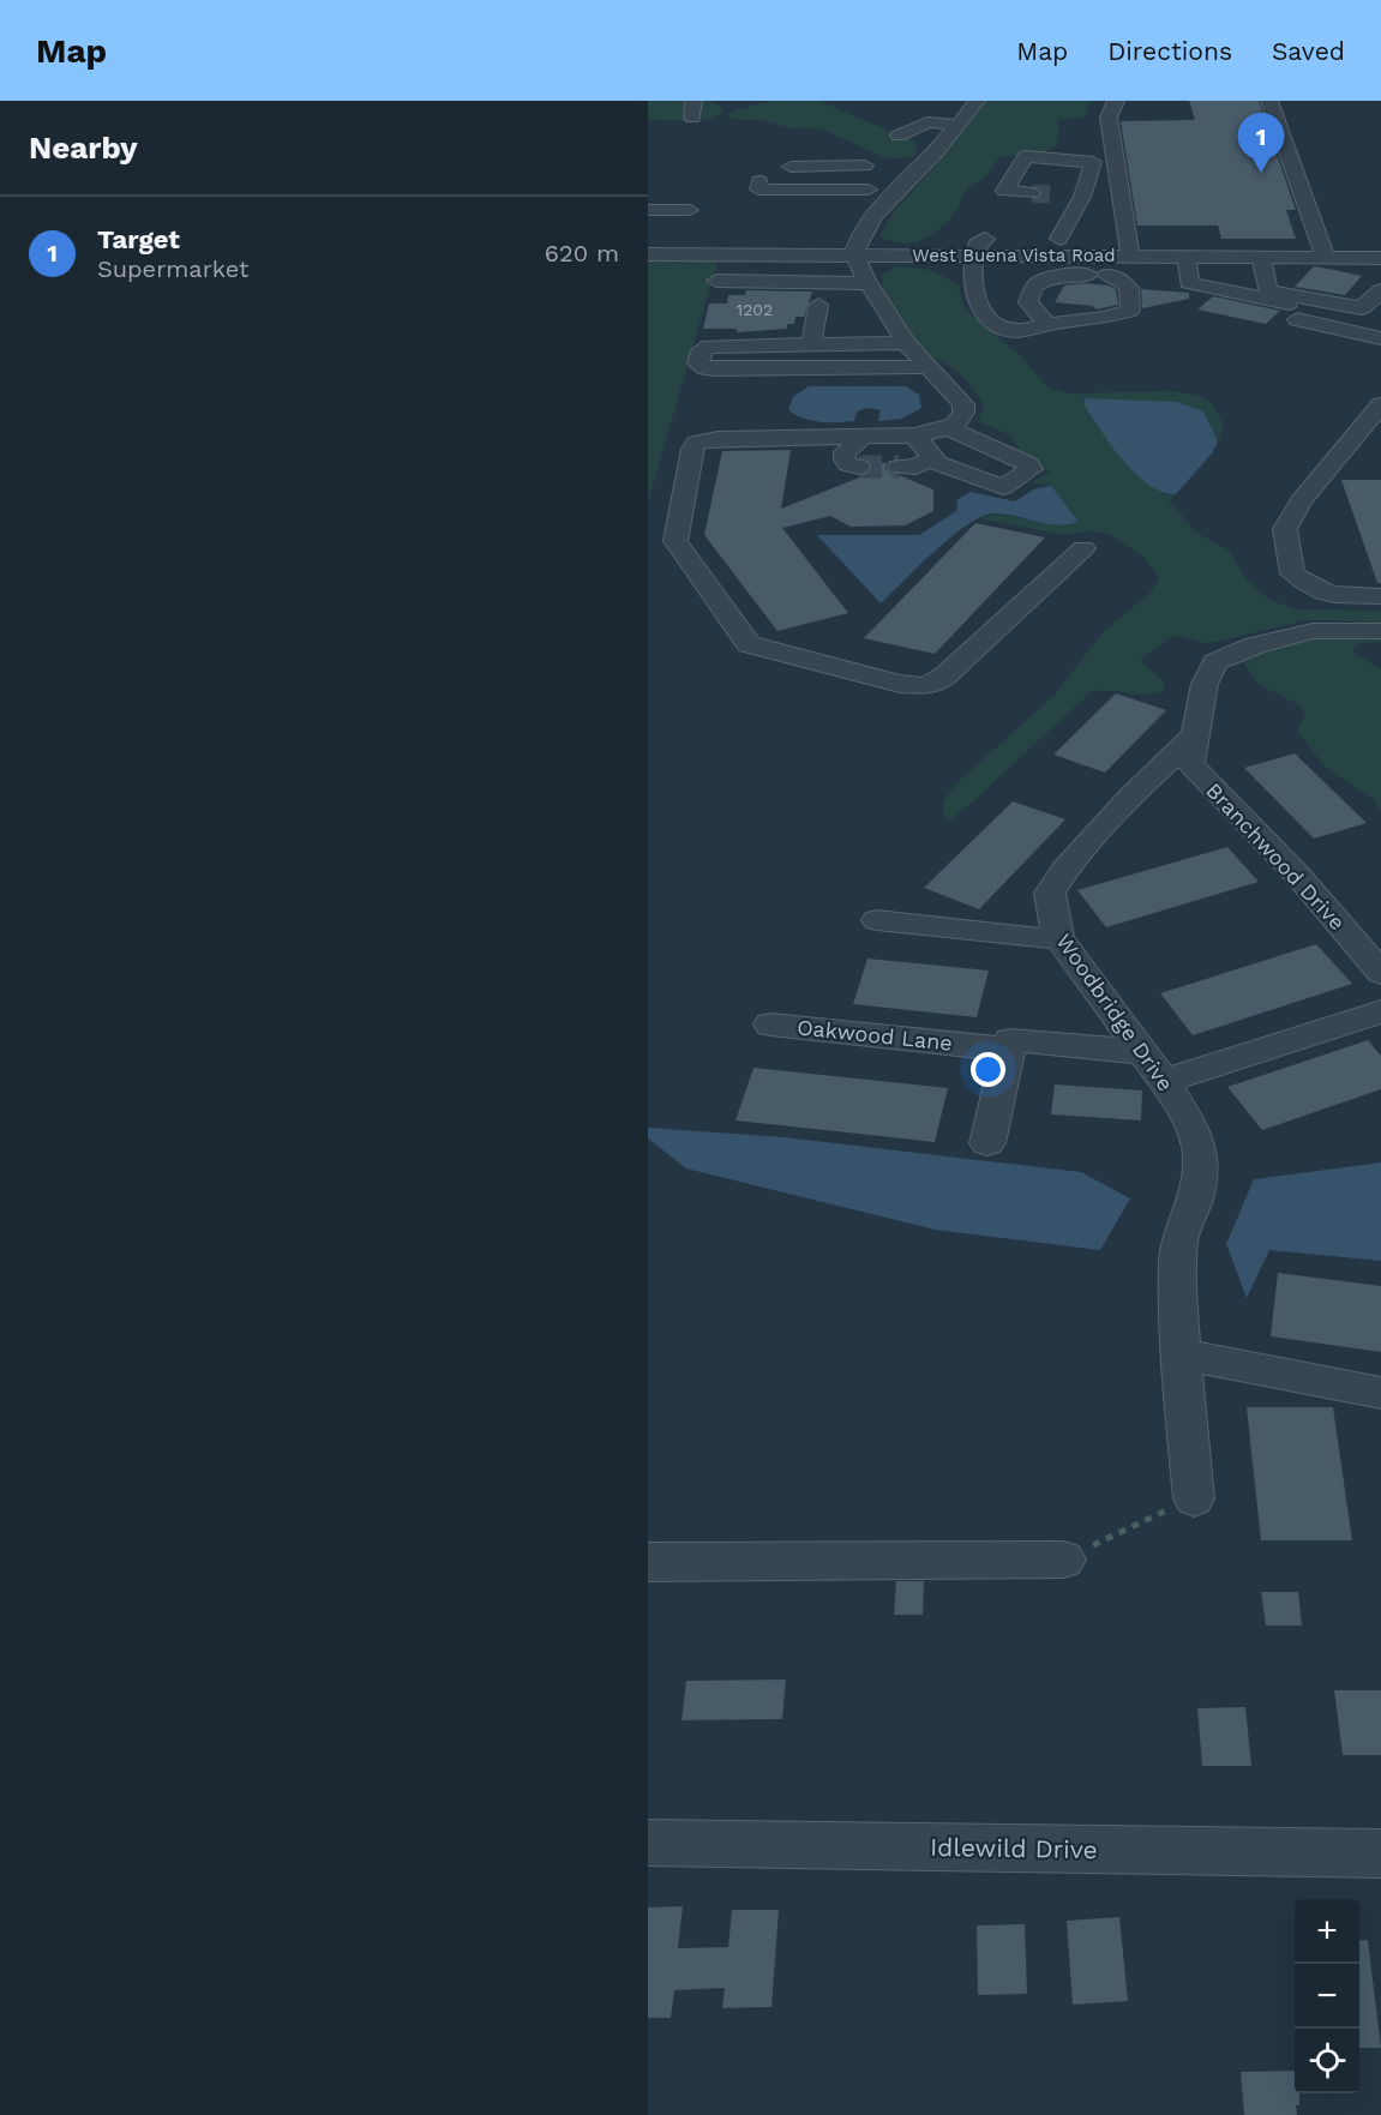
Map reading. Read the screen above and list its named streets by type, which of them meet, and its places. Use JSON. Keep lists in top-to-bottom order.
{
  "streets": {
    "street": [
      "West Buena Vista Road",
      "Branchwood Drive",
      "Woodbridge Drive",
      "Oakwood Lane",
      "Idlewild Drive"
    ]
  },
  "crossings": [
    ["Branchwood Drive", "Woodbridge Drive"],
    ["Woodbridge Drive", "Oakwood Lane"]
  ],
  "house_numbers": ["1202"],
  "page": {
    "header": "Map",
    "nav": ["Map", "Directions", "Saved"],
    "heading": "Nearby",
    "pins": "1",
    "list": [
      {
        "mark": "1",
        "name": "Target",
        "note": "Supermarket",
        "value": "620 m"
      }
    ],
    "map_buttons": ["+", "−"]
  }
}
